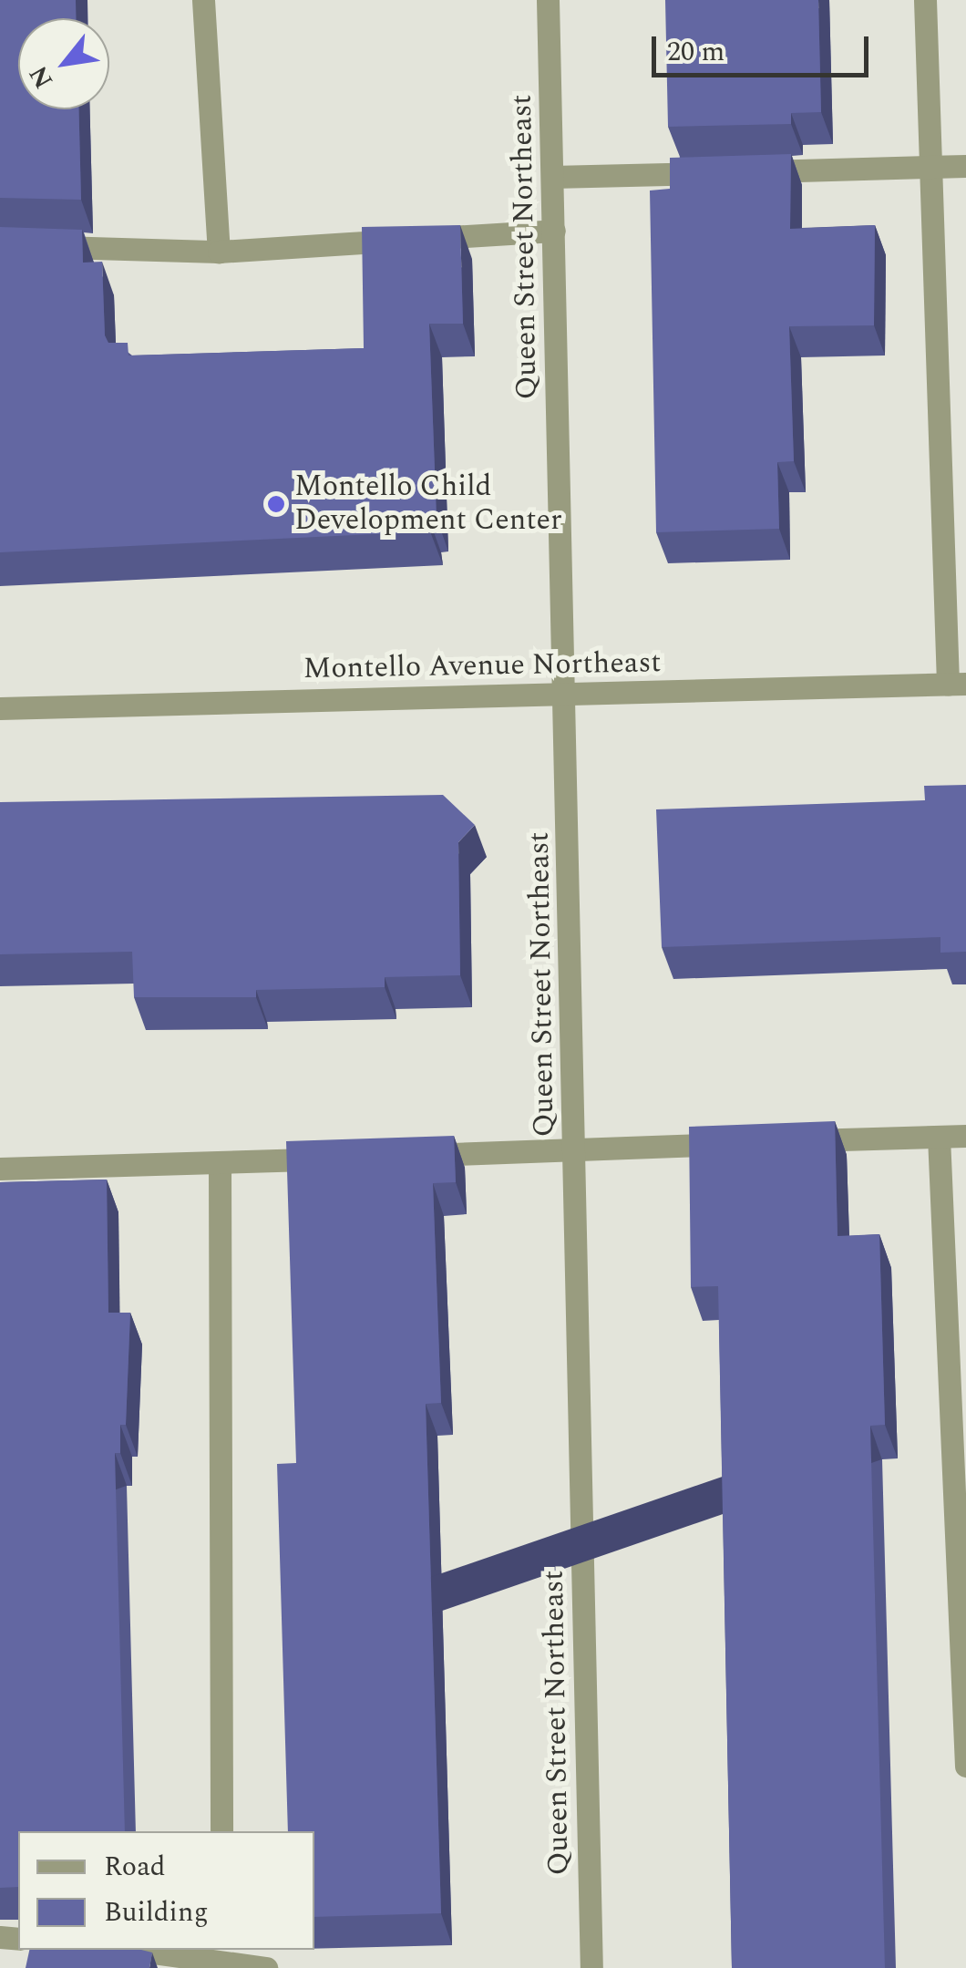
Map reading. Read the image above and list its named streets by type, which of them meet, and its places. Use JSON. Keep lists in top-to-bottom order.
{
  "streets": {
    "street": ["Queen Street Northeast", "Montello Avenue Northeast"]
  },
  "crossings": [
    ["Queen Street Northeast", "Montello Avenue Northeast"]
  ],
  "places": ["Montello Child Development Center"],
  "legend": ["Road", "Building"],
  "scale_bar": "20 m",
  "north": "bottom left"
}
